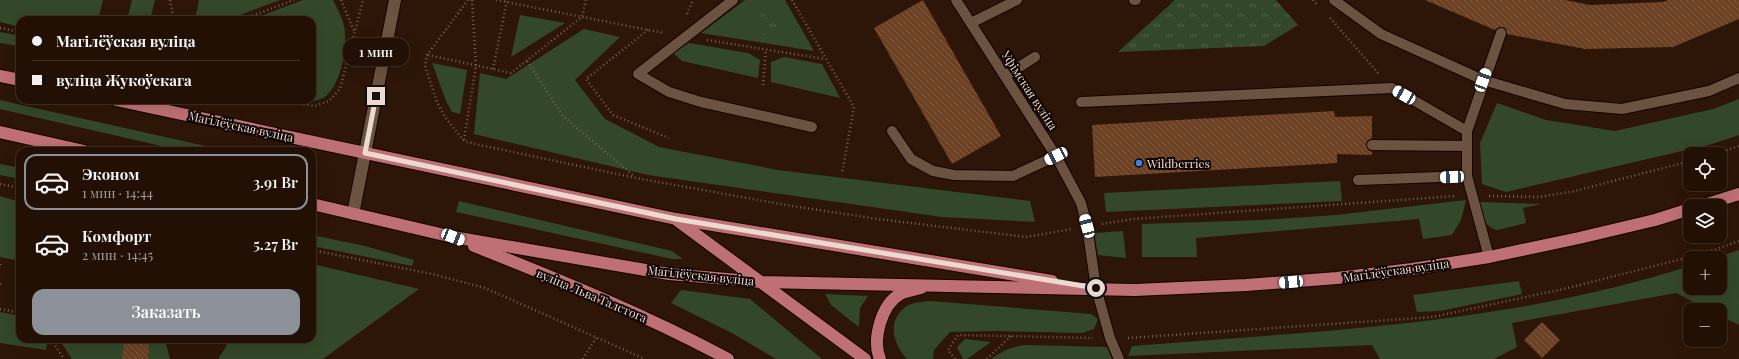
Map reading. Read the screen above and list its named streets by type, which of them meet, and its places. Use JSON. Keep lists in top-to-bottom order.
{
  "streets": {
    "main road": ["Магілёўская вуліца", "вуліца Льва Талстога"],
    "lane": ["Уфімская вуліца"]
  },
  "crossings": [
    ["Уфімская вуліца", "Магілёўская вуліца"],
    ["Магілёўская вуліца", "вуліца Льва Талстога"]
  ],
  "places": ["Wildberries"],
  "page": {
    "banner": ["Магілёўская вуліца", "вуліца Жукоўскага"],
    "bubble": "1 мин",
    "map_buttons": ["+", "−"],
    "list": [
      {
        "name": "Эконом",
        "note": "1 мин · 14:44",
        "value": "3.91 Br"
      },
      {
        "name": "Комфорт",
        "note": "2 мин · 14:45",
        "value": "5.27 Br"
      }
    ],
    "buttons": "Заказать"
  }
}
